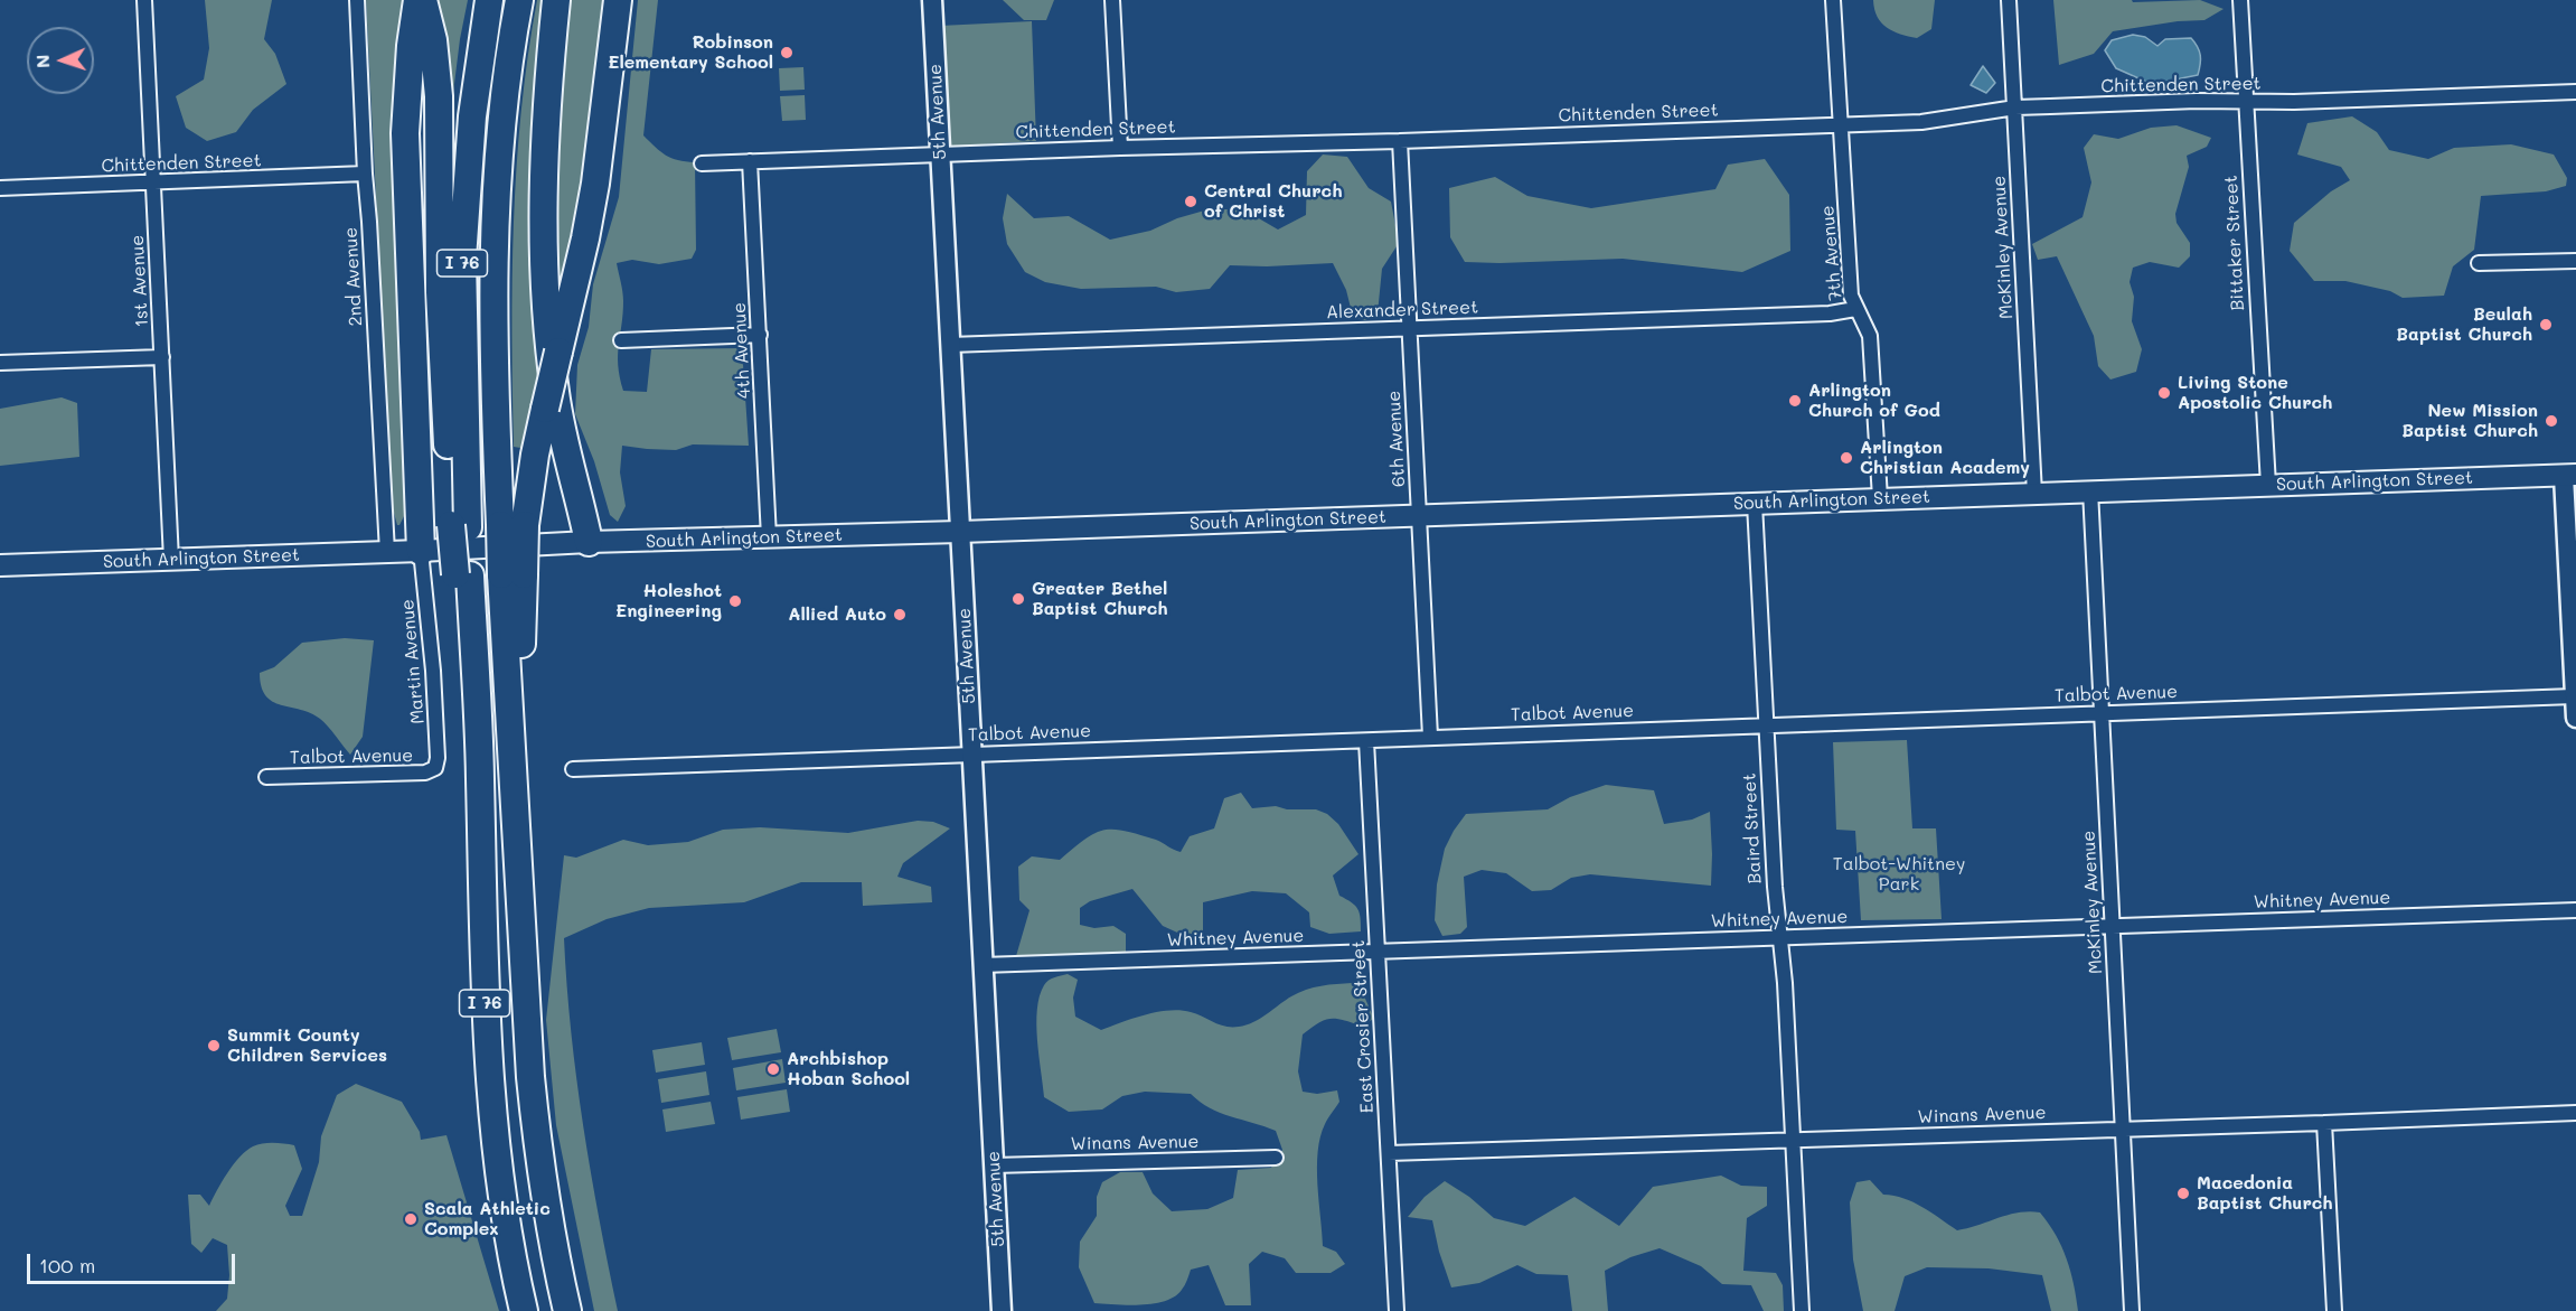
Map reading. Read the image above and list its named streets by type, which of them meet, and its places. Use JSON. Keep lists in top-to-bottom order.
{
  "streets": {
    "highway": ["I 76"],
    "main road": ["South Arlington Street"],
    "street": [
      "Chittenden Street",
      "5th Avenue",
      "Bittaker Street",
      "McKinley Avenue",
      "7th Avenue",
      "2nd Avenue",
      "1st Avenue",
      "Alexander Street",
      "4th Avenue",
      "6th Avenue",
      "Martin Avenue",
      "Talbot Avenue",
      "Baird Street",
      "Whitney Avenue",
      "East Crosier Street",
      "Winans Avenue"
    ]
  },
  "crossings": [
    ["Chittenden Street", "5th Avenue"],
    ["Chittenden Street", "Bittaker Street"],
    ["Chittenden Street", "McKinley Avenue"],
    ["Chittenden Street", "7th Avenue"],
    ["Chittenden Street", "2nd Avenue"],
    ["Chittenden Street", "1st Avenue"],
    ["Chittenden Street", "4th Avenue"],
    ["Chittenden Street", "6th Avenue"],
    ["5th Avenue", "Alexander Street"],
    ["5th Avenue", "South Arlington Street"],
    ["5th Avenue", "Talbot Avenue"],
    ["5th Avenue", "Whitney Avenue"],
    ["5th Avenue", "Winans Avenue"],
    ["Bittaker Street", "South Arlington Street"],
    ["McKinley Avenue", "South Arlington Street"],
    ["McKinley Avenue", "Talbot Avenue"],
    ["McKinley Avenue", "Whitney Avenue"],
    ["McKinley Avenue", "Winans Avenue"],
    ["7th Avenue", "Alexander Street"],
    ["7th Avenue", "South Arlington Street"],
    ["2nd Avenue", "South Arlington Street"],
    ["1st Avenue", "South Arlington Street"],
    ["Alexander Street", "6th Avenue"],
    ["4th Avenue", "South Arlington Street"],
    ["6th Avenue", "South Arlington Street"],
    ["6th Avenue", "Talbot Avenue"],
    ["South Arlington Street", "Martin Avenue"],
    ["South Arlington Street", "Baird Street"],
    ["Martin Avenue", "Talbot Avenue"],
    ["Talbot Avenue", "Baird Street"],
    ["Talbot Avenue", "East Crosier Street"],
    ["Baird Street", "Whitney Avenue"],
    ["Baird Street", "Winans Avenue"],
    ["Whitney Avenue", "East Crosier Street"],
    ["East Crosier Street", "Winans Avenue"]
  ],
  "parks": ["Talbot-Whitney Park"],
  "places": [
    "Robinson Elementary School",
    "Central Church of Christ",
    "Beulah Baptist Church",
    "Living Stone Apostolic Church",
    "Arlington Church of God",
    "New Mission Baptist Church",
    "Arlington Christian Academy",
    "Greater Bethel Baptist Church",
    "Holeshot Engineering",
    "Allied Auto",
    "Summit County Children Services",
    "Archbishop Hoban School",
    "Macedonia Baptist Church",
    "Scala Athletic Complex"
  ],
  "scale_bar": "100 m",
  "north": "left"
}
